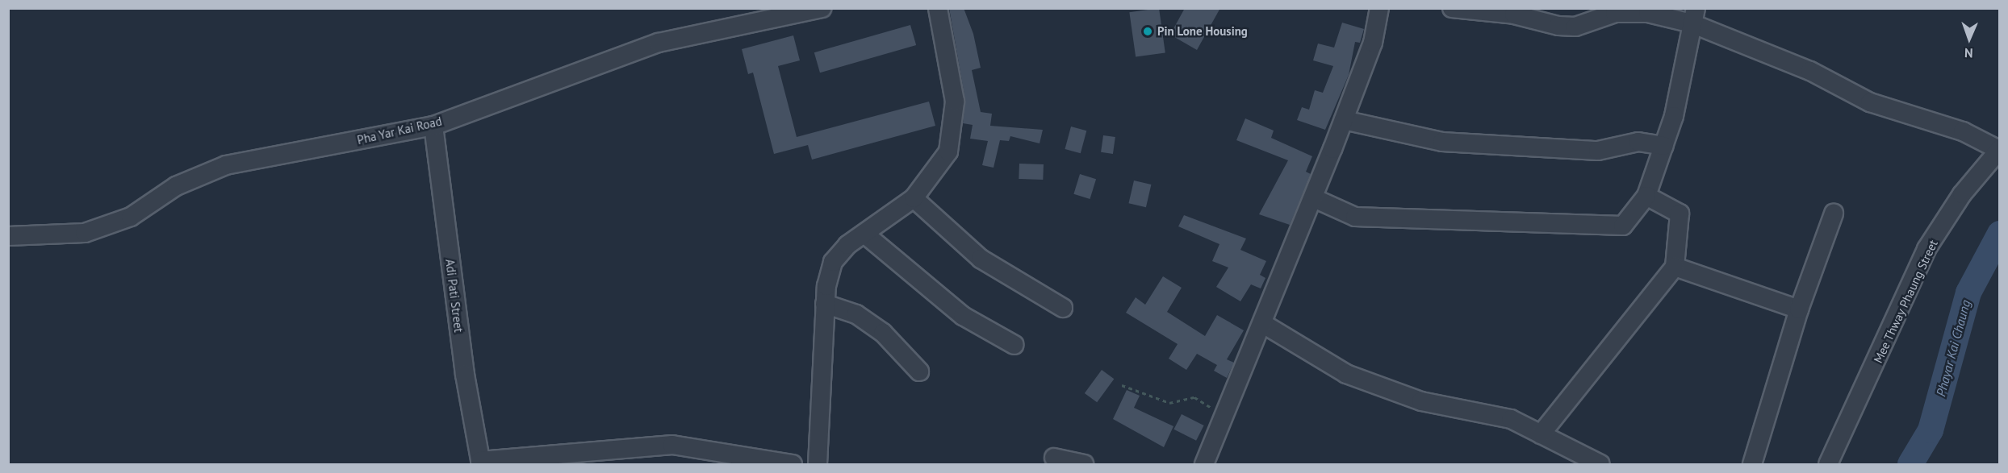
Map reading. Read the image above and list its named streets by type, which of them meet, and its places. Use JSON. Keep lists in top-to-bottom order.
{
  "streets": {
    "street": ["Pha Yar Kai Road", "Adi Pati Street", "Mee Thway Phaung Street"]
  },
  "crossings": [
    ["Pha Yar Kai Road", "Adi Pati Street"]
  ],
  "water": ["Phayar Kai Chaung"],
  "places": ["Pin Lone Housing"],
  "north": "bottom"
}
